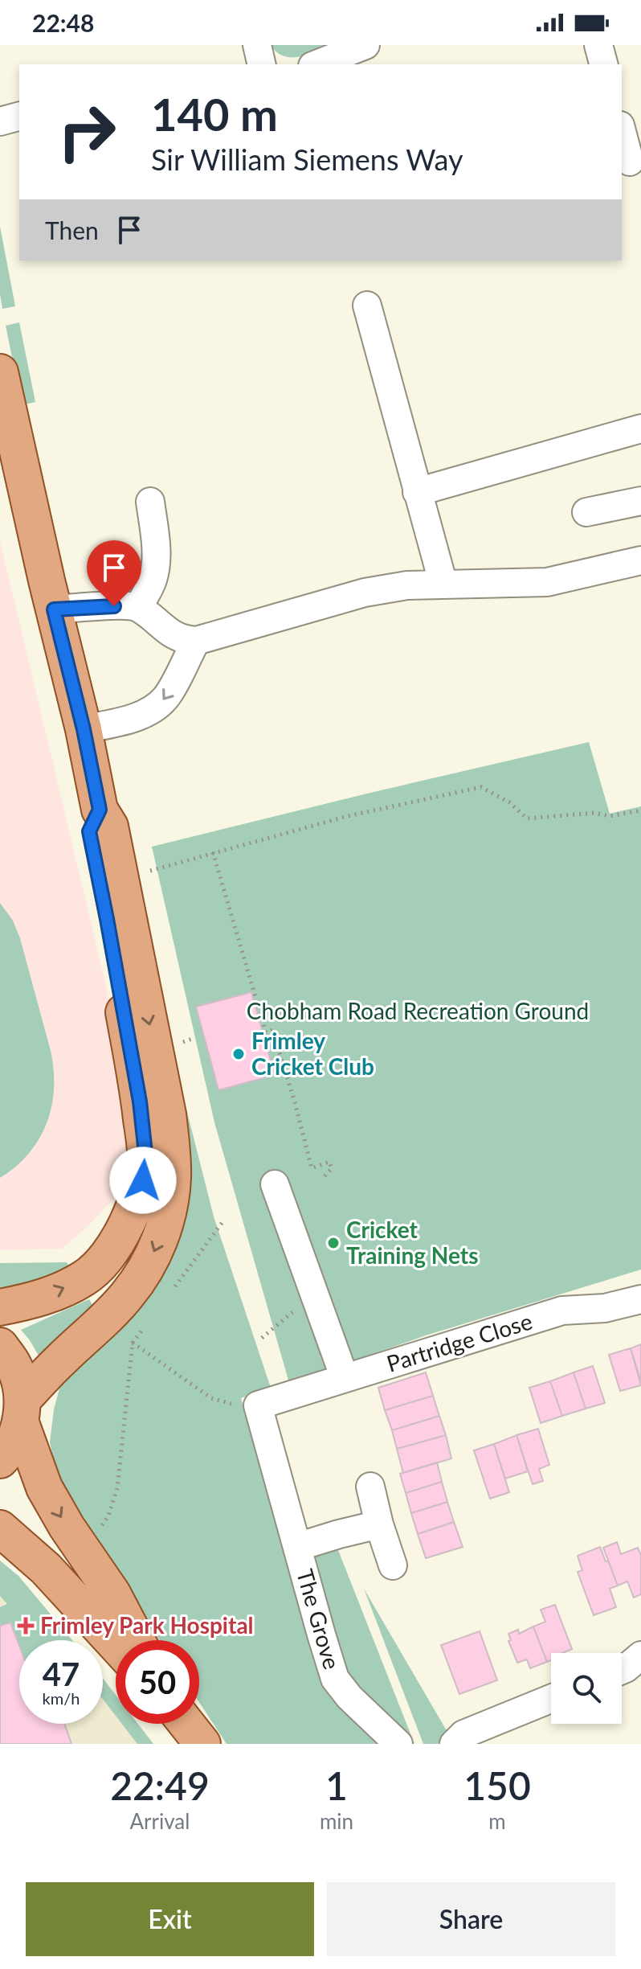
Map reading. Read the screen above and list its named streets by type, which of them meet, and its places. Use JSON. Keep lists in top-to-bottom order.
{
  "streets": {
    "street": ["Partridge Close", "The Grove"]
  },
  "crossings": [
    ["Partridge Close", "The Grove"]
  ],
  "parks": ["Chobham Road Recreation Ground"],
  "places": {
    "other": ["Frimley Cricket Club", "Cricket Training Nets"],
    "health": ["Frimley Park Hospital"]
  },
  "page": {
    "status": "22:48",
    "turn": ["140 m", "Sir William Siemens Way"],
    "then": "Then",
    "speed": "47 km/h",
    "limit": "50",
    "eta": [
      "22:49",
      "Arrival",
      "1",
      "min",
      "150",
      "m"
    ],
    "buttons": ["Exit", "Share"]
  }
}
